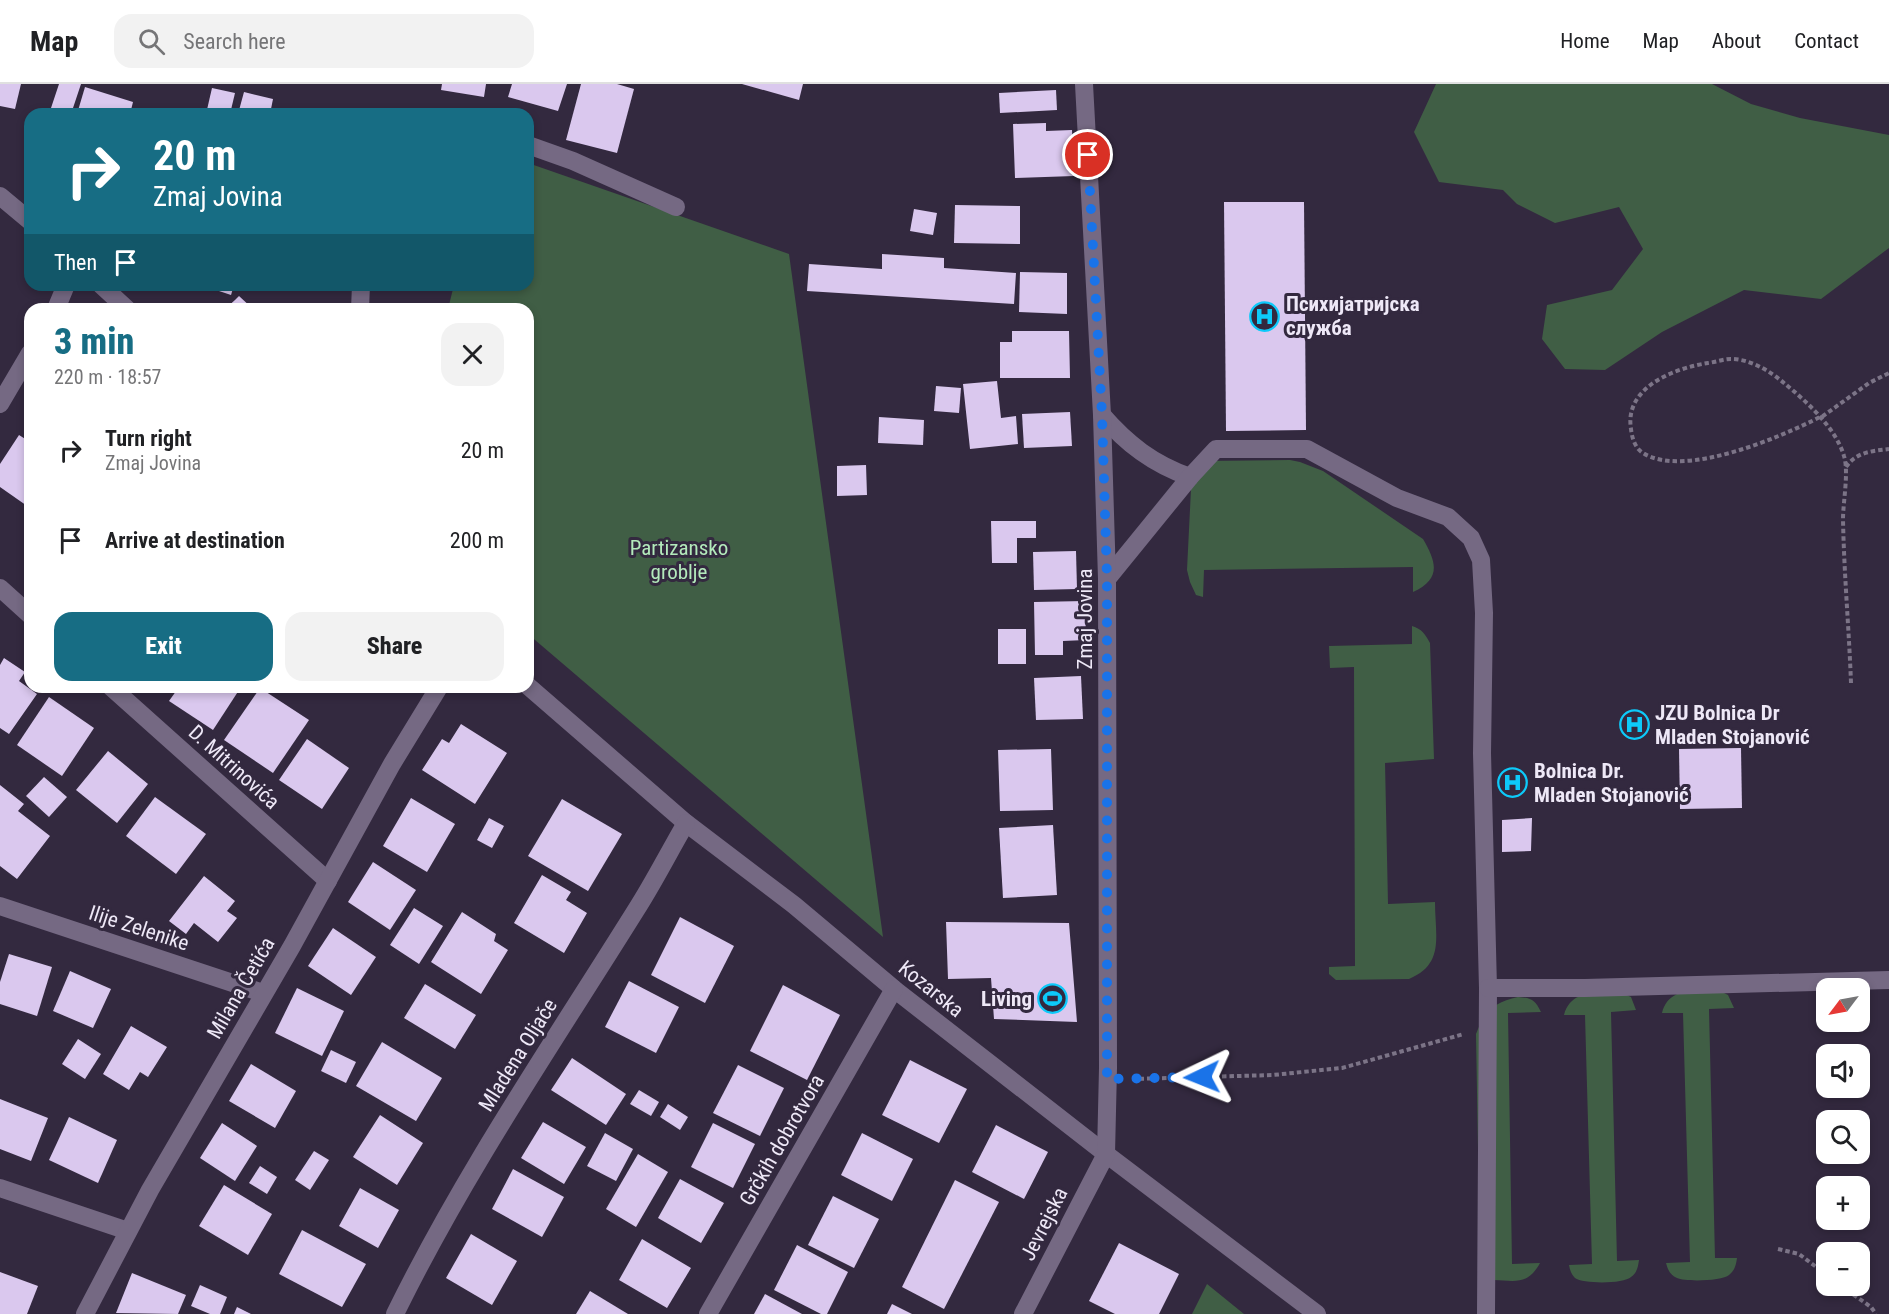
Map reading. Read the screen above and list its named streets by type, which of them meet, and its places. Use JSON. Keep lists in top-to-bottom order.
{
  "streets": {
    "street": [
      "Zmaj Jovina",
      "D. Mitrinovića",
      "Ilije Zelenike",
      "Milana Četića",
      "Kozarska",
      "Mladena Oljače",
      "Grčkih dobrotvora",
      "Jevrejska"
    ]
  },
  "crossings": [
    ["Zmaj Jovina", "Kozarska"],
    ["Zmaj Jovina", "Jevrejska"],
    ["D. Mitrinovića", "Milana Četića"],
    ["Ilije Zelenike", "Milana Četića"],
    ["Kozarska", "Mladena Oljače"],
    ["Kozarska", "Grčkih dobrotvora"],
    ["Kozarska", "Jevrejska"]
  ],
  "parks": ["Partizansko groblje"],
  "places": {
    "hospital": ["Психијатријска служба", "JZU Bolnica Dr Mladen Stojanović", "Bolnica Dr. Mladen Stojanović"],
    "sports": ["Living"]
  },
  "north": "bottom left",
  "page": {
    "header": "Map",
    "search": "Search here",
    "nav": [
      "Home",
      "Map",
      "About",
      "Contact"
    ],
    "turn": ["20 m", "Zmaj Jovina"],
    "then": "Then",
    "heading": ["3 min", "220 m · 18:57"],
    "list": [
      {
        "name": "Turn right",
        "note": "Zmaj Jovina",
        "value": "20 m"
      },
      {
        "name": "Arrive at destination",
        "value": "200 m"
      }
    ],
    "buttons": ["Exit", "Share"],
    "map_buttons": ["+", "−"]
  }
}
